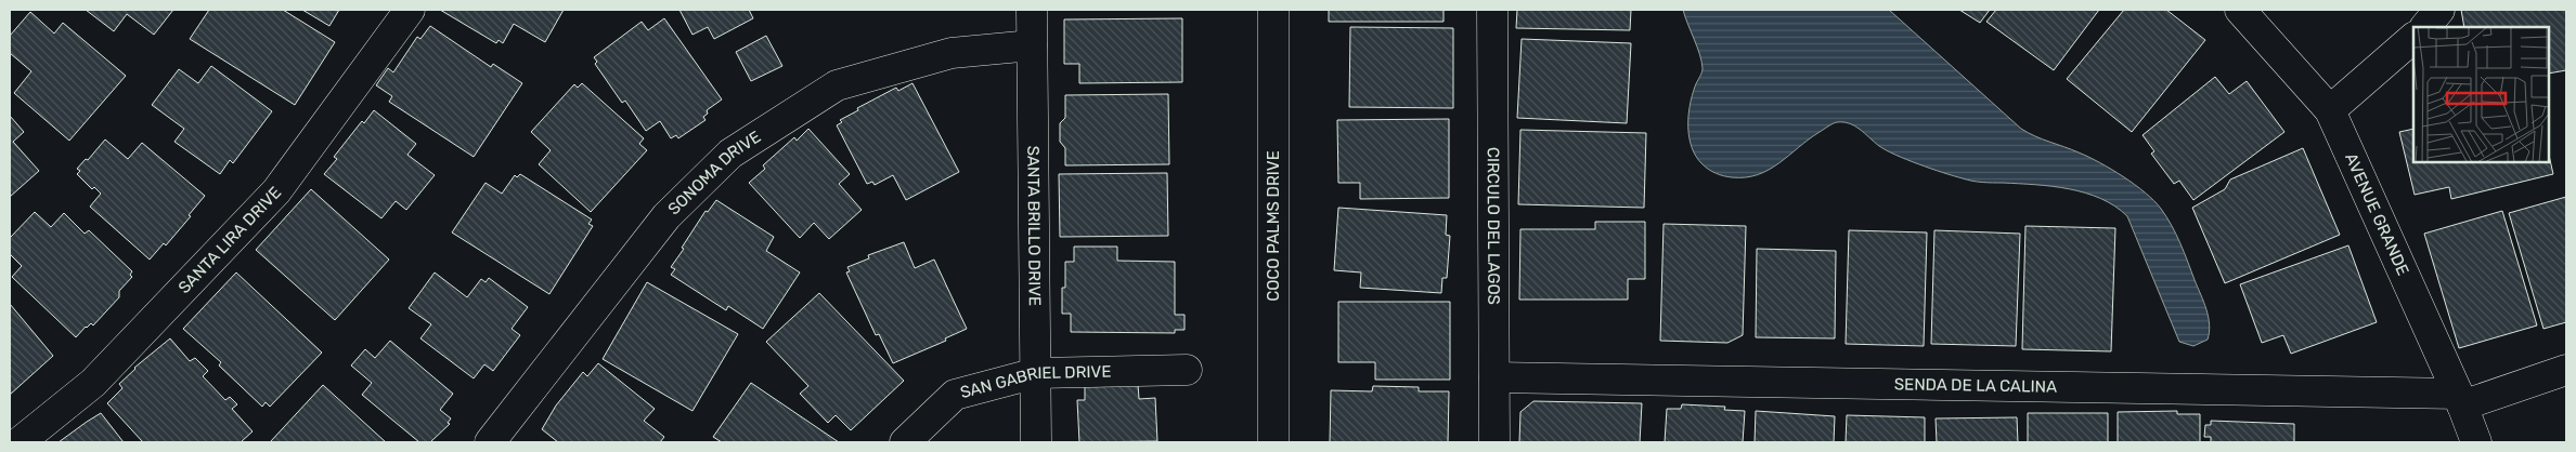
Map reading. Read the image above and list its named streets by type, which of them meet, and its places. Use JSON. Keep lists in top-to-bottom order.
{
  "streets": {
    "street": [
      "SONOMA DRIVE",
      "AVENUE GRANDE",
      "SANTA BRILLO DRIVE",
      "COCO PALMS DRIVE",
      "CIRCULO DEL LAGOS",
      "SANTA LIRA DRIVE",
      "SAN GABRIEL DRIVE",
      "SENDA DE LA CALINA"
    ]
  },
  "crossings": [
    ["SONOMA DRIVE", "SANTA BRILLO DRIVE"],
    ["AVENUE GRANDE", "SENDA DE LA CALINA"],
    ["SANTA BRILLO DRIVE", "SAN GABRIEL DRIVE"],
    ["CIRCULO DEL LAGOS", "SENDA DE LA CALINA"]
  ]
}
